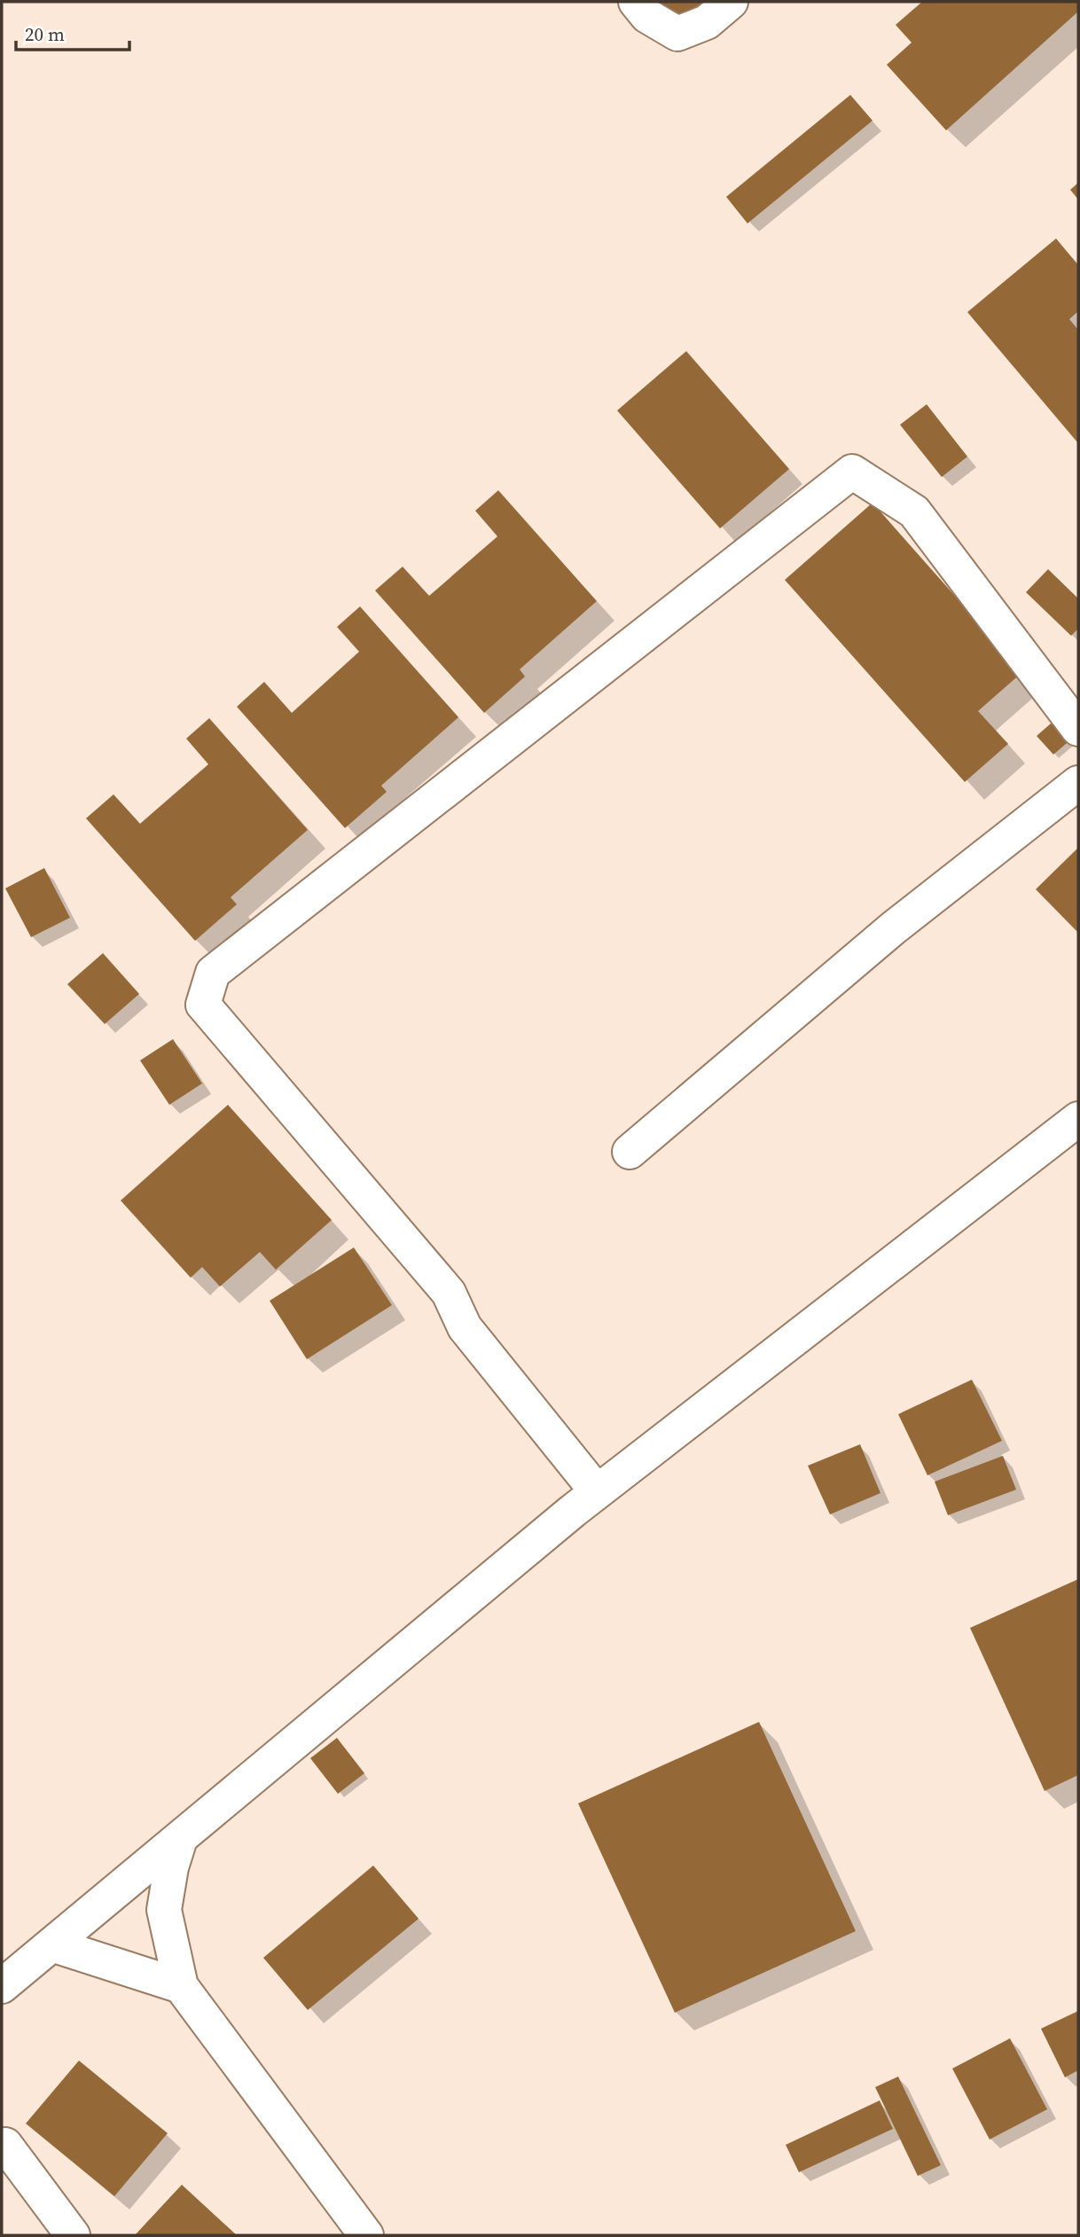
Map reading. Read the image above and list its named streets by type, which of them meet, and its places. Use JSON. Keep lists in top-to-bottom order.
{
  "scale_bar": "20 m"
}
